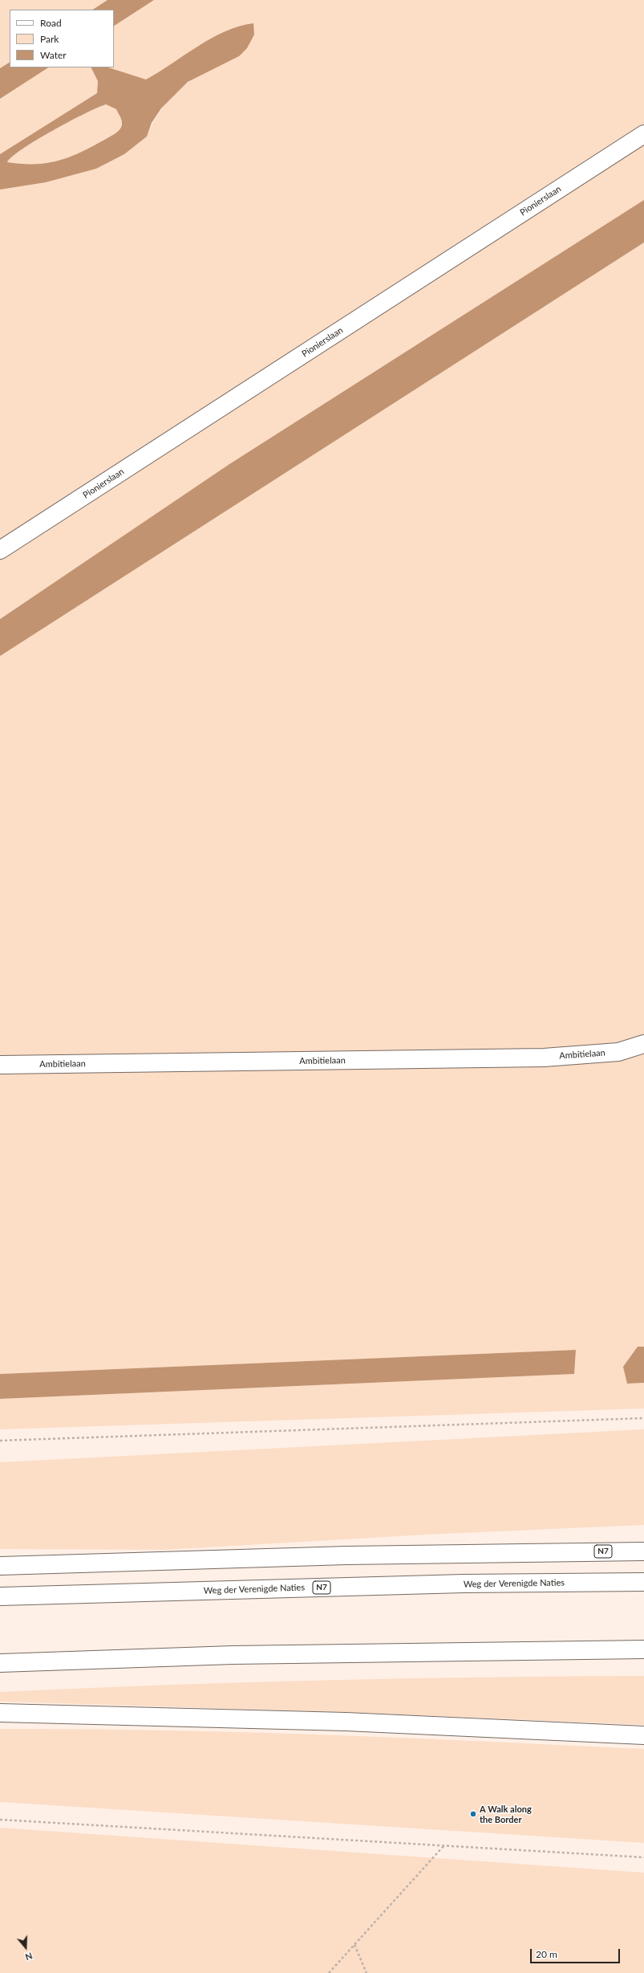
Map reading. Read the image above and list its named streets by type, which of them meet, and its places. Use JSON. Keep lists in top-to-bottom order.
{
  "streets": {
    "main road": [
      "Pionierslaan",
      "Ambitielaan",
      "N7",
      "Weg der Verenigde Naties"
    ]
  },
  "places": ["A Walk along the Border"],
  "legend": ["Road", "Park", "Water"],
  "scale_bar": "20 m",
  "north": "bottom"
}
